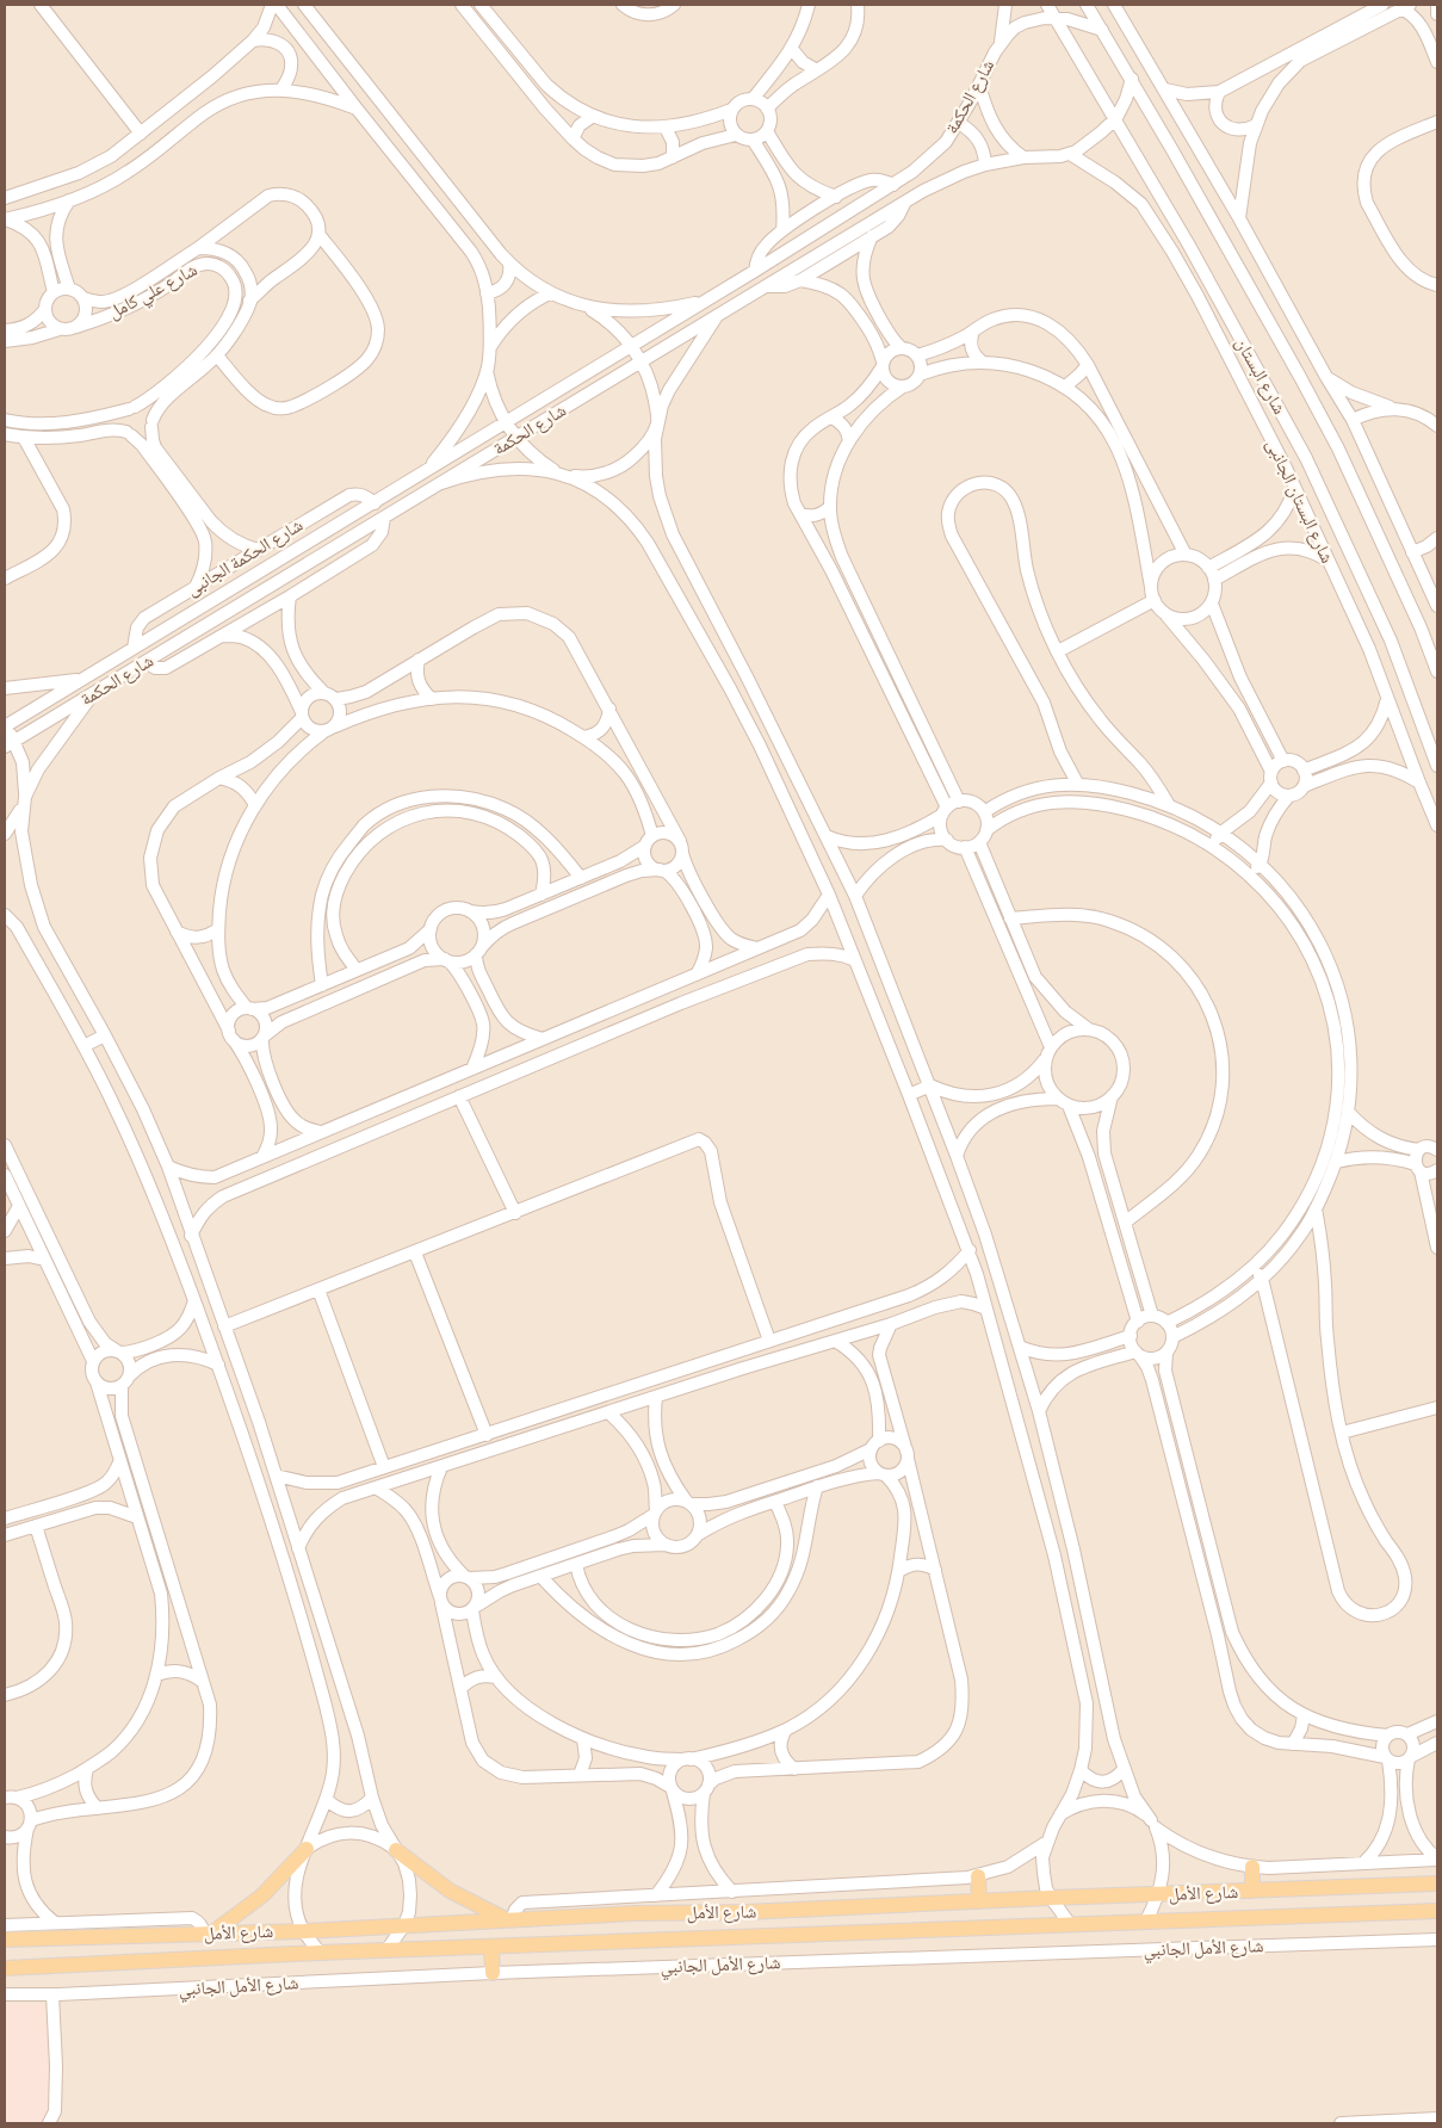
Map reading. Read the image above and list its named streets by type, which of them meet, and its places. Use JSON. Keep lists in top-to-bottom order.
{
  "streets": {
    "main road": ["شارع الأمل"],
    "street": [
      "شارع الحكمة",
      "شارع علي كامل",
      "شارع البستان",
      "شارع البستان الجانبى",
      "شارع الحكمة الجانبى",
      "شارع الأمل الجانبي"
    ]
  },
  "crossings": [
    ["شارع الحكمة", "شارع البستان"],
    ["شارع الحكمة", "شارع البستان الجانبى"],
    ["شارع الحكمة", "شارع الحكمة الجانبى"],
    ["شارع البستان", "شارع البستان الجانبى"]
  ]
}
